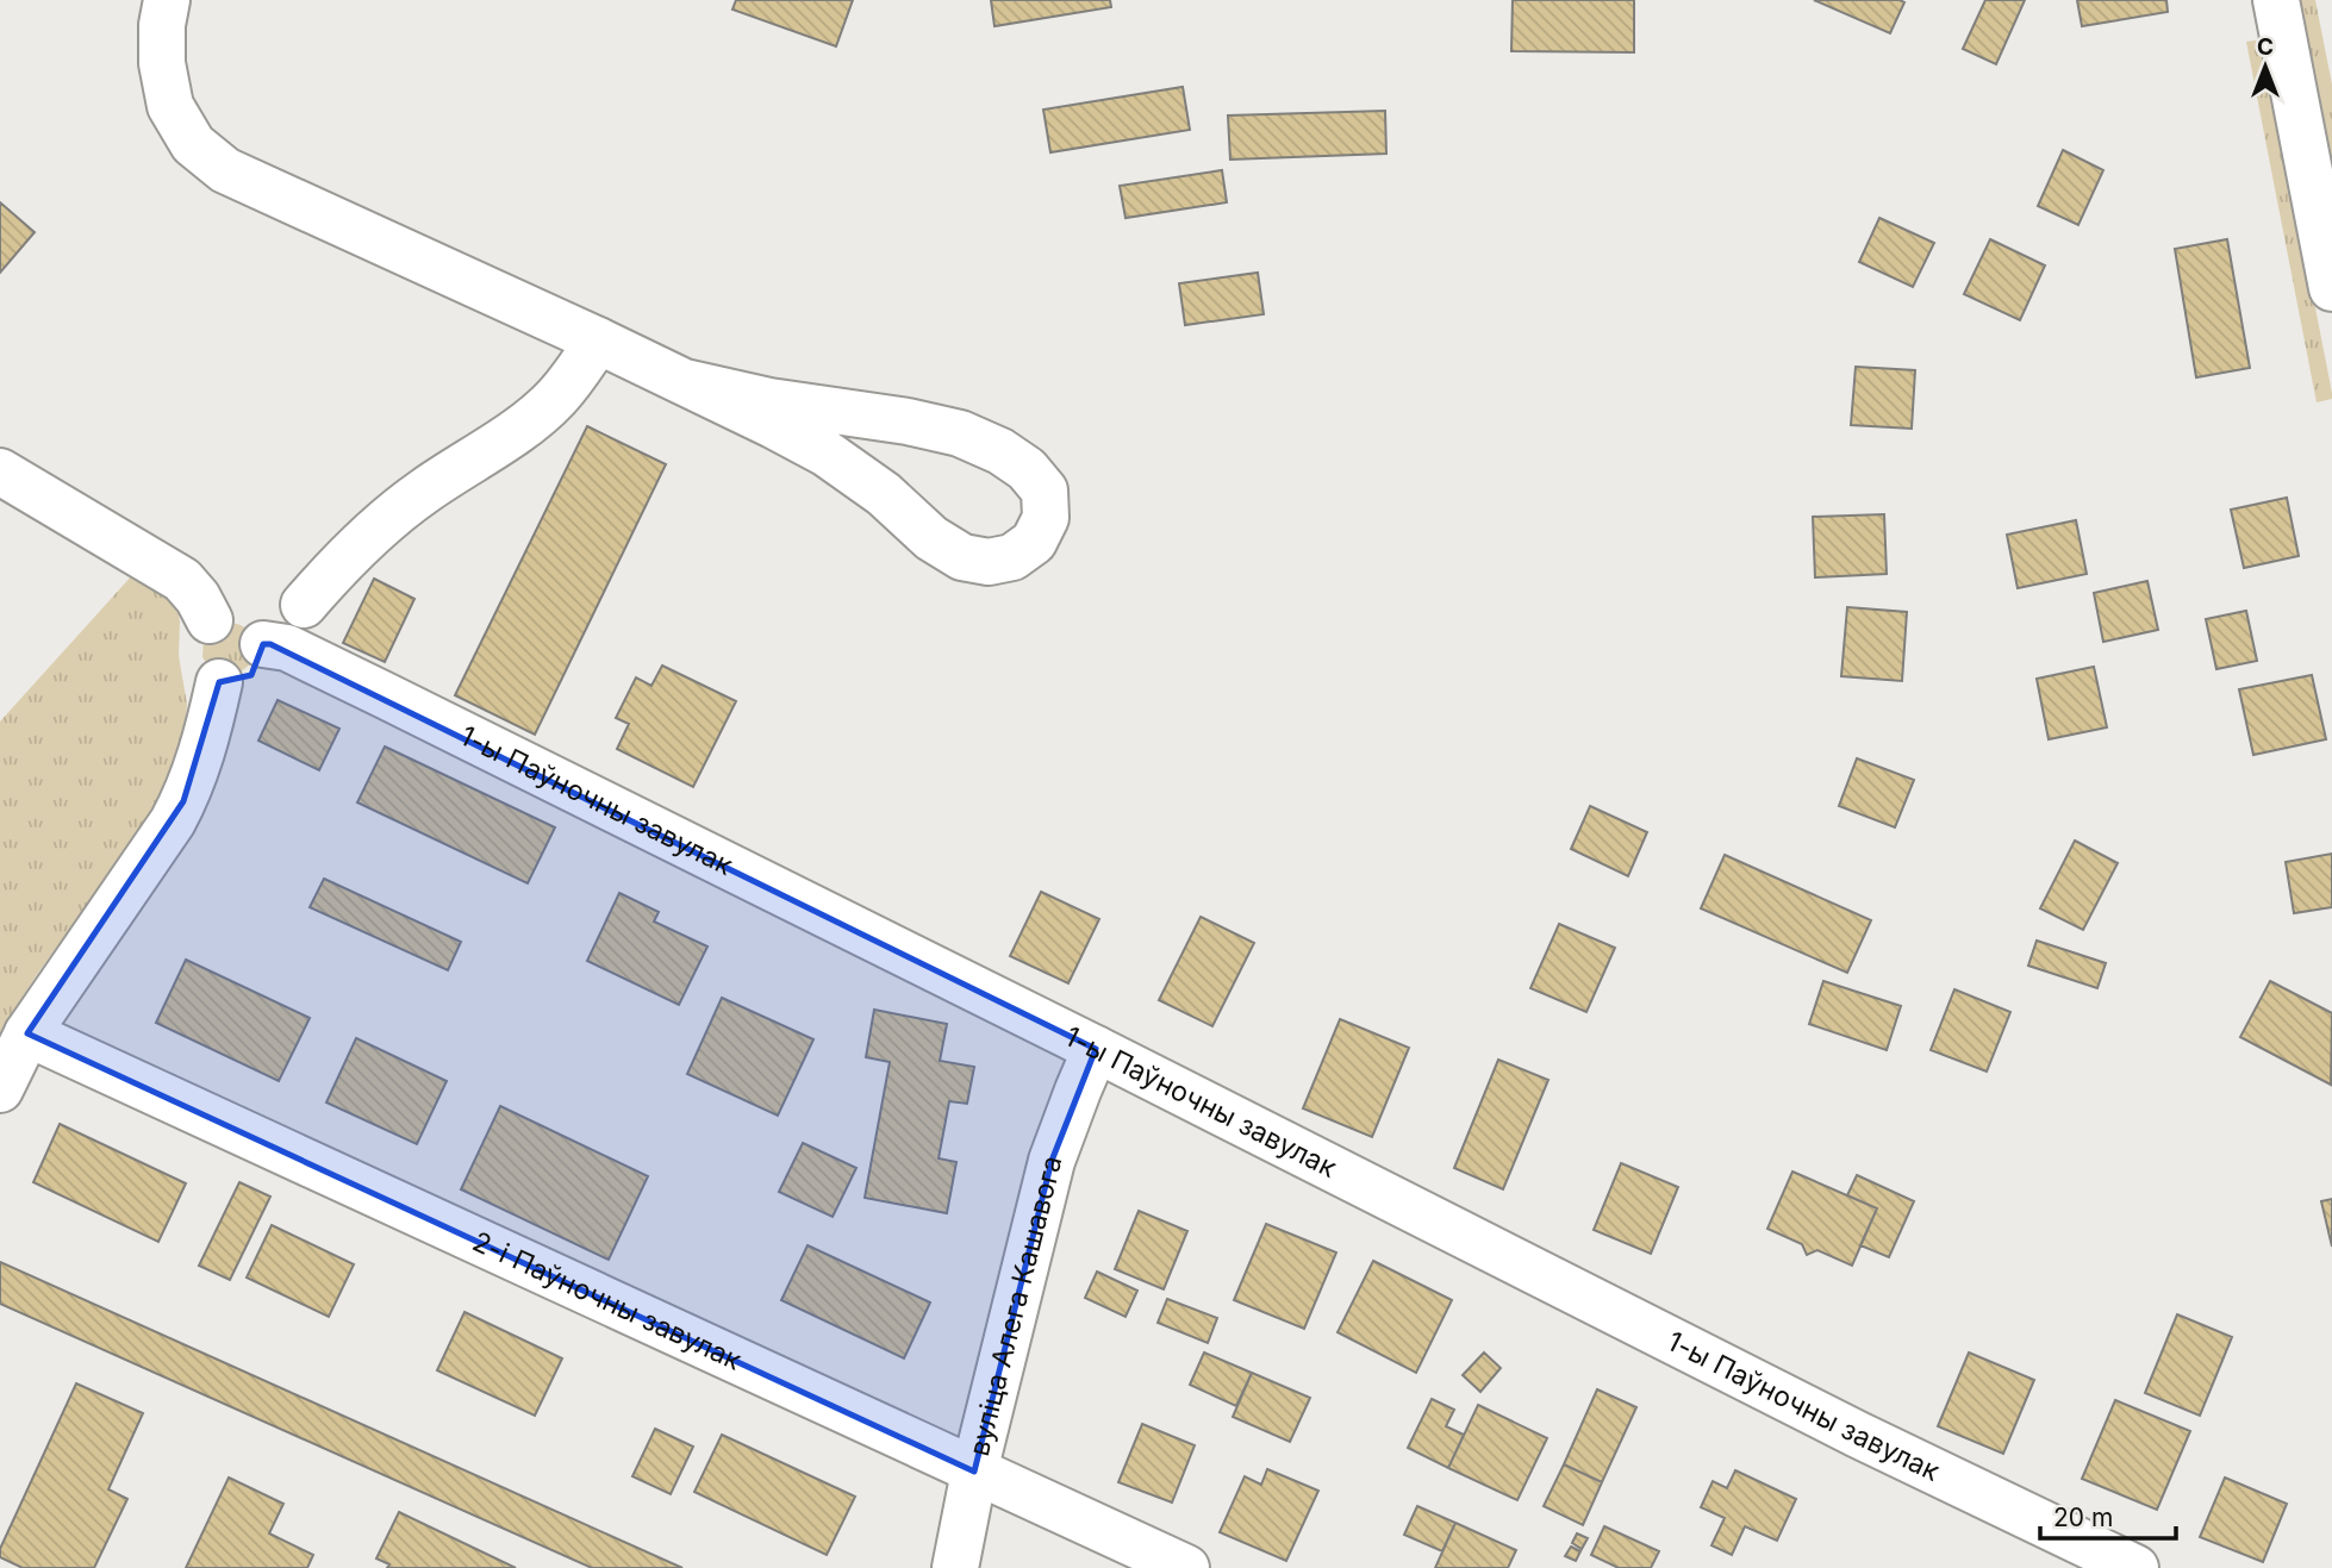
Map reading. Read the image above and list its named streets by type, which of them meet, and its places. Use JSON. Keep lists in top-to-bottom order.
{
  "streets": {
    "street": ["1-ы Паўночны завулак", "2-і Паўночны завулак", "вуліца Алега Кашавога"]
  },
  "crossings": [
    ["1-ы Паўночны завулак", "вуліца Алега Кашавога"],
    ["2-і Паўночны завулак", "вуліца Алега Кашавога"]
  ],
  "scale_bar": "20 m",
  "north": "top"
}
